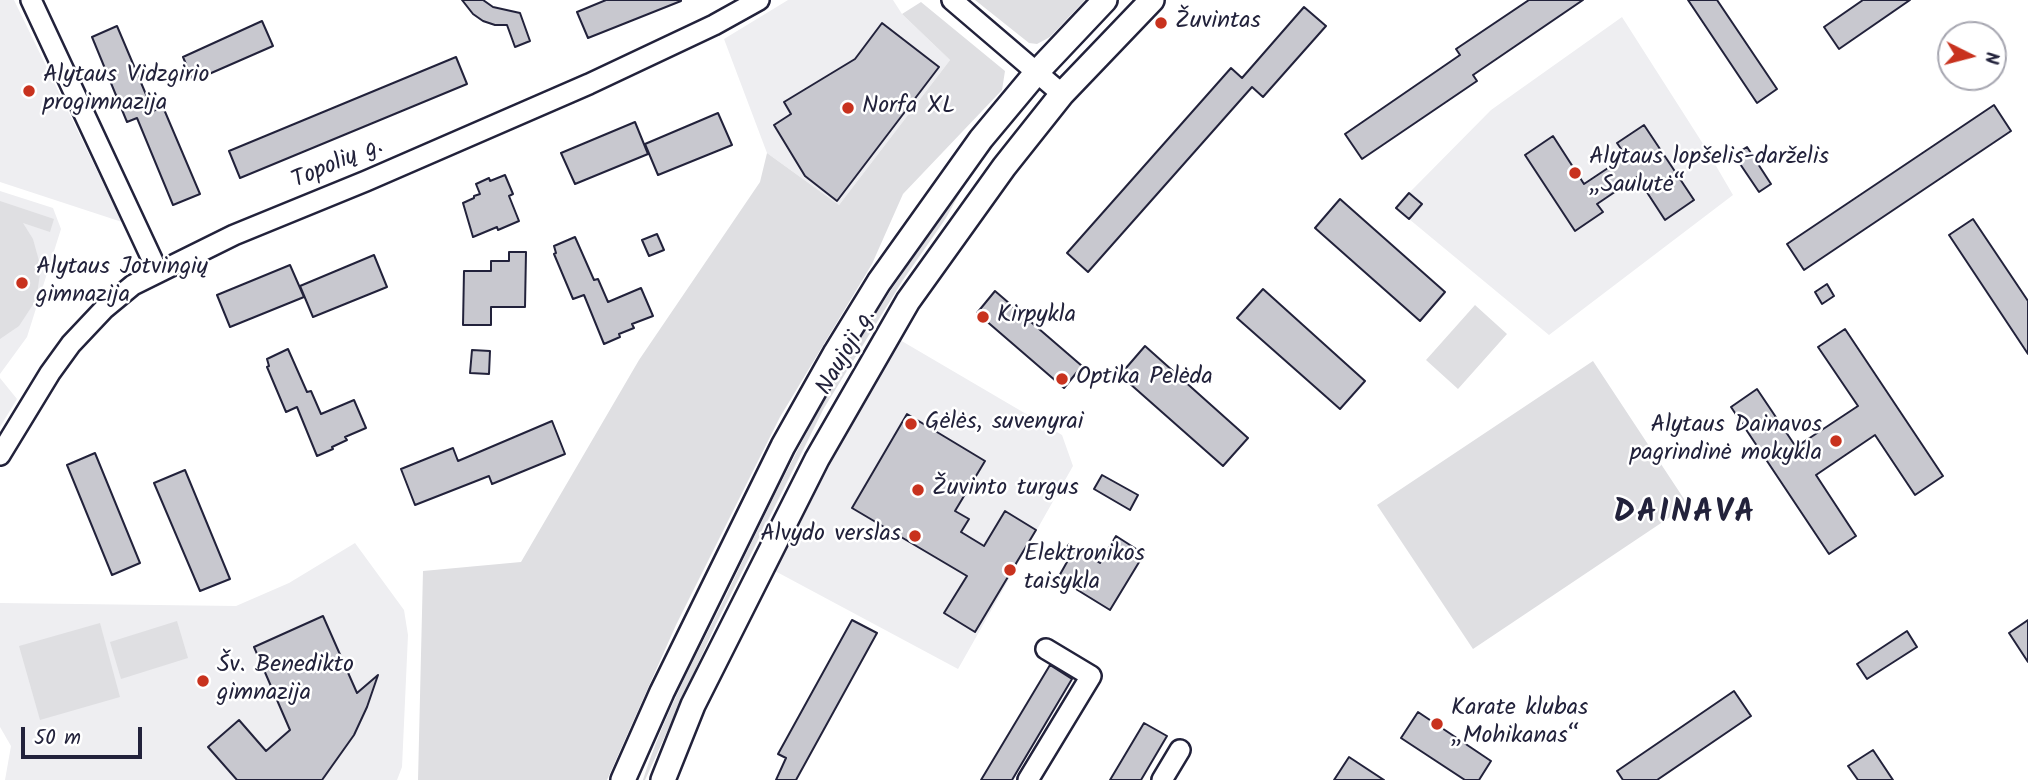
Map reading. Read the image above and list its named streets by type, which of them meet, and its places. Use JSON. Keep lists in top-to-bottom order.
{
  "streets": {
    "main road": ["Naujoji g."],
    "street": ["Topolių g."]
  },
  "districts": ["DAINAVA"],
  "places": [
    "Žuvintas",
    "Alytaus Vidzgirio progimnazija",
    "Norfa XL",
    "Alytaus lopšelis-darželis „Saulutė“",
    "Alytaus Jotvingių gimnazija",
    "Kirpykla",
    "Optika Pelėda",
    "Gėlės, suvenyrai",
    "Alytaus Dainavos pagrindinė mokykla",
    "Žuvinto turgus",
    "Alvydo verslas",
    "Elektronikos taisykla",
    "Šv. Benedikto gimnazija",
    "Karate klubas „Mohikanas“"
  ],
  "scale_bar": "50 m",
  "north": "right"
}
